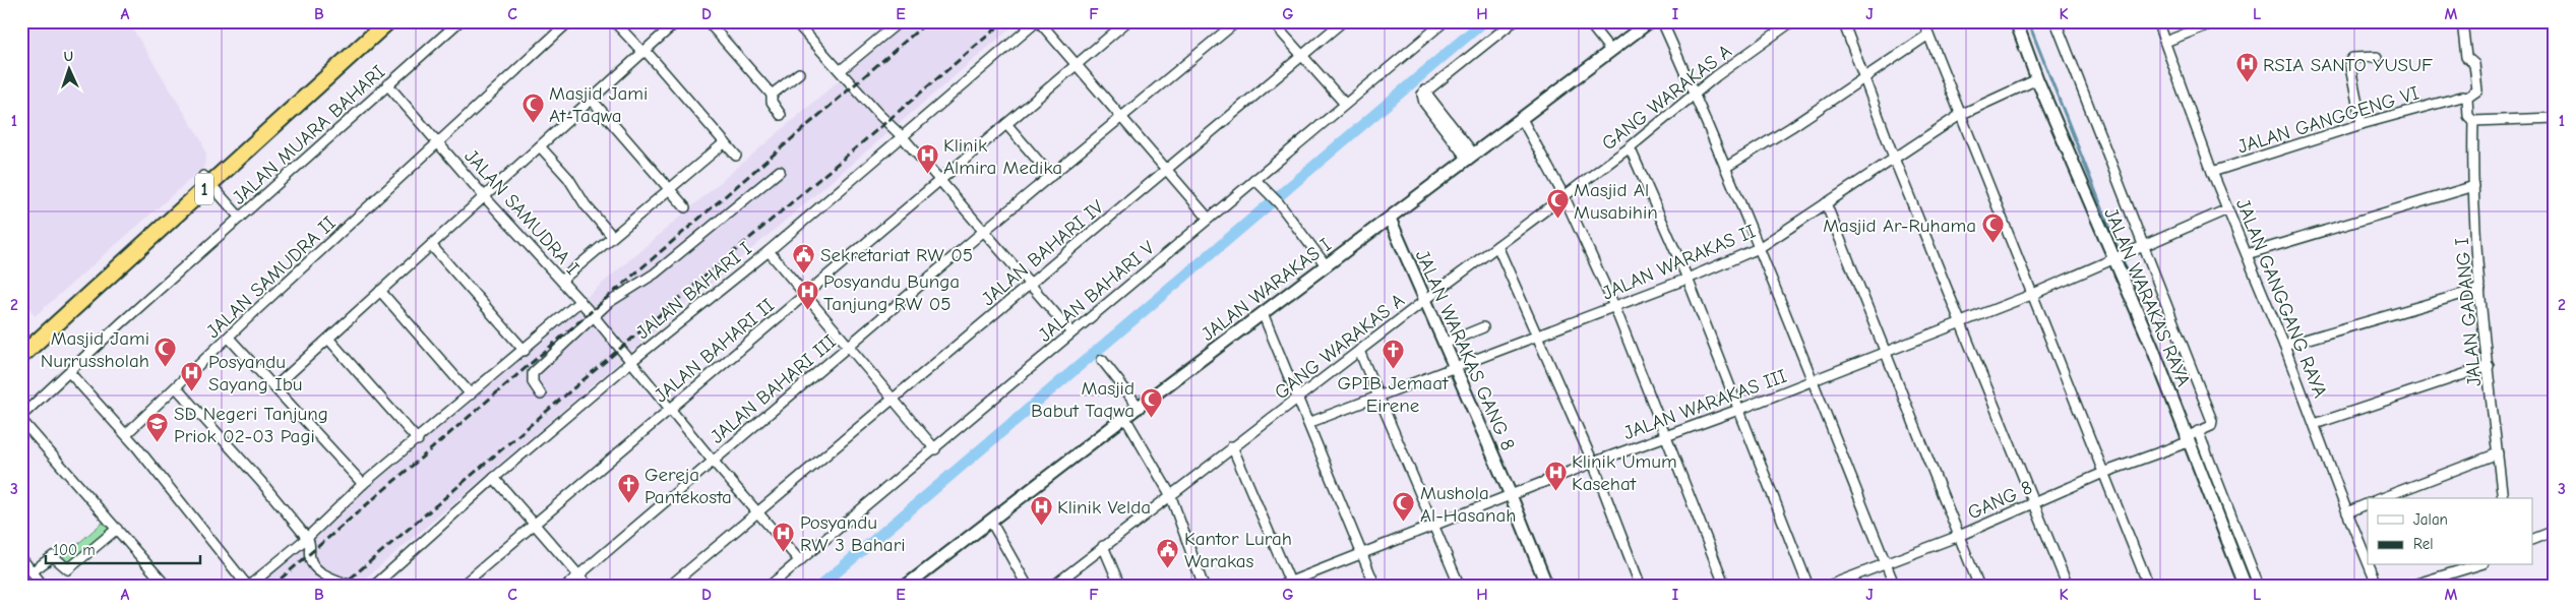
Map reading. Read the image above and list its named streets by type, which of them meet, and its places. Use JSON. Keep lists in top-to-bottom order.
{
  "streets": {
    "highway": ["1"],
    "street": [
      "GANG WARAKAS A",
      "JALAN GANGGENG VI",
      "JALAN MUARA BAHARI",
      "JALAN SAMUDRA I",
      "JALAN BAHARI IV",
      "JALAN WARAKAS II",
      "JALAN SAMUDRA II",
      "JALAN WARAKAS I",
      "JALAN BAHARI I",
      "JALAN BAHARI V",
      "JALAN WARAKAS RAYA",
      "JALAN GANGGANG RAYA",
      "JALAN GADANG I",
      "JALAN BAHARI II",
      "JALAN WARAKAS GANG 8",
      "JALAN BAHARI III",
      "JALAN WARAKAS III",
      "GANG 8"
    ]
  },
  "crossings": [
    ["GANG WARAKAS A", "JALAN WARAKAS GANG 8"],
    ["JALAN GANGGENG VI", "JALAN GANGGANG RAYA"],
    ["JALAN MUARA BAHARI", "JALAN SAMUDRA I"],
    ["JALAN SAMUDRA I", "JALAN BAHARI IV"],
    ["JALAN SAMUDRA I", "JALAN SAMUDRA II"],
    ["JALAN SAMUDRA I", "JALAN BAHARI I"],
    ["JALAN SAMUDRA I", "JALAN BAHARI V"],
    ["JALAN SAMUDRA I", "JALAN BAHARI II"],
    ["JALAN SAMUDRA I", "JALAN BAHARI III"],
    ["JALAN WARAKAS II", "JALAN WARAKAS RAYA"],
    ["JALAN WARAKAS II", "JALAN WARAKAS GANG 8"],
    ["JALAN WARAKAS I", "JALAN WARAKAS GANG 8"],
    ["JALAN WARAKAS RAYA", "JALAN WARAKAS III"],
    ["JALAN WARAKAS RAYA", "GANG 8"],
    ["JALAN GANGGANG RAYA", "JALAN WARAKAS III"],
    ["JALAN WARAKAS GANG 8", "JALAN WARAKAS III"]
  ],
  "places": {
    "hospital": [
      "RSIA SANTO YUSUF",
      "Klinik Almira Medika",
      "Posyandu Bunga Tanjung RW 05",
      "Posyandu Sayang Ibu",
      "Klinik Umum Kasehat",
      "Klinik Velda",
      "Posyandu RW 3 Bahari"
    ],
    "mosque": [
      "Masjid Jami At-Taqwa",
      "Masjid Al Musabihin",
      "Masjid Ar-Ruhama",
      "Masjid Jami Nurrussholah",
      "Masjid Babut Taqwa",
      "Mushola Al-Hasanah"
    ],
    "public building": ["Sekretariat RW 05", "Kantor Lurah Warakas"],
    "church": ["GPIB Jemaat Eirene", "Gereja Pantekosta"],
    "school or university": ["SD Negeri Tanjung Priok 02-03 Pagi"]
  },
  "legend": ["Jalan", "Rel"],
  "scale_bar": "100 m",
  "north": "top",
  "grid": {
    "columns": [
      "A",
      "B",
      "C",
      "D",
      "E",
      "F",
      "G",
      "H",
      "I",
      "J",
      "K",
      "L",
      "M"
    ],
    "rows": ["1", "2", "3"]
  }
}
